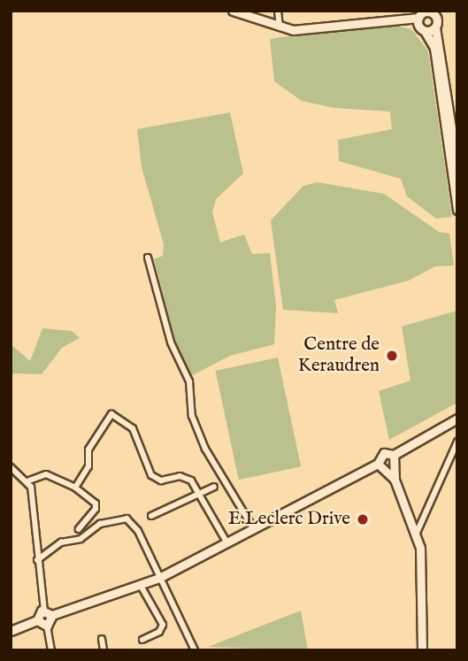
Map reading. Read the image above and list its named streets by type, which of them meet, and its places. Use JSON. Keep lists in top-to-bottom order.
{
  "places": ["Centre de Keraudren", "E.Leclerc Drive"]
}
